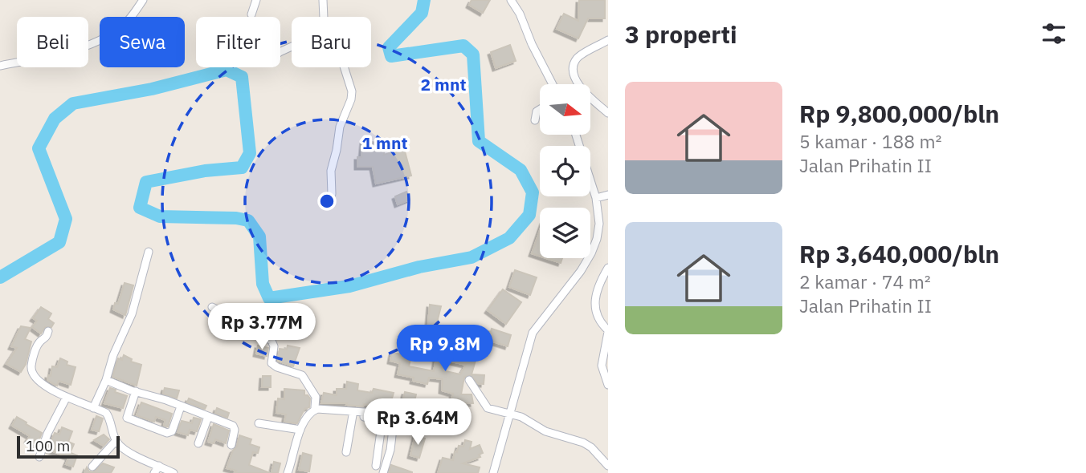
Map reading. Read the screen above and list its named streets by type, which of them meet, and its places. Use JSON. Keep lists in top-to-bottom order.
{
  "scale_bar": "100 m",
  "north": "right",
  "page": {
    "heading": "3 properti",
    "chip": [
      "Beli",
      "Sewa",
      "Filter",
      "Baru"
    ],
    "list": [
      {
        "name": "Rp 9,800,000/bln",
        "note": "5 kamar · 188 m² · Jalan Prihatin II"
      },
      {
        "name": "Rp 3,640,000/bln",
        "note": "2 kamar · 74 m² · Jalan Prihatin II"
      }
    ],
    "price": ["Rp 3.77M", "Rp 9.8M", "Rp 3.64M"],
    "scale": "100 m"
  },
  "rings": ["2 mnt", "1 mnt"]
}
